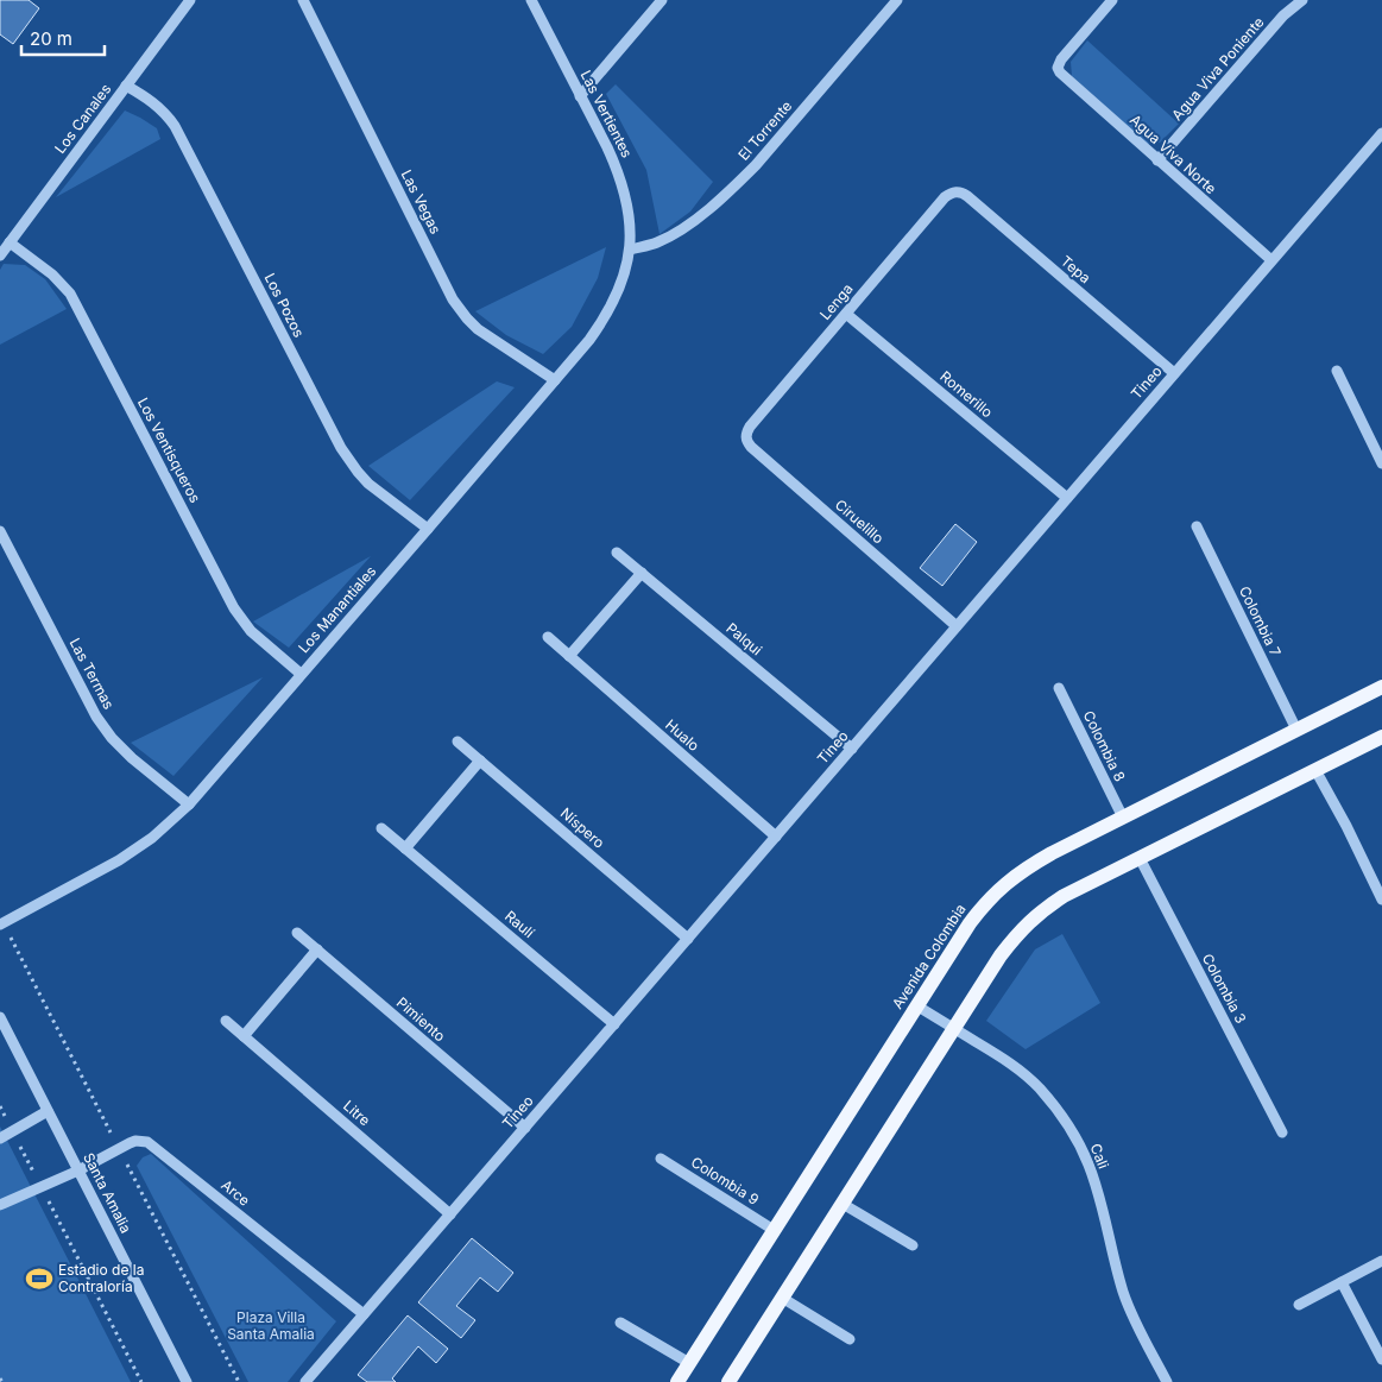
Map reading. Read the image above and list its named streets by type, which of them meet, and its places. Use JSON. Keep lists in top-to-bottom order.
{
  "streets": {
    "main road": ["Avenida Colombia"],
    "street": [
      "Agua Viva Poniente",
      "Las Vertientes",
      "Los Canales",
      "El Torrente",
      "Agua Viva Norte",
      "Las Vegas",
      "Tepa",
      "Lenga",
      "Los Pozos",
      "Tineo",
      "Romerillo",
      "Los Ventisqueros",
      "Ciruelillo",
      "Los Manantiales",
      "Colombia 7",
      "Palqui",
      "Las Termas",
      "Hualo",
      "Colombia 8",
      "Níspero",
      "Raulí",
      "Colombia 3",
      "Pimiento",
      "Litre",
      "Cali",
      "Colombia 9",
      "Santa Amalia",
      "Arce"
    ]
  },
  "crossings": [
    ["Agua Viva Poniente", "Agua Viva Norte"],
    ["Las Vertientes", "El Torrente"],
    ["Las Vertientes", "Los Manantiales"],
    ["Los Canales", "Los Pozos"],
    ["Los Canales", "Los Ventisqueros"],
    ["El Torrente", "Los Manantiales"],
    ["Agua Viva Norte", "Tineo"],
    ["Las Vegas", "Los Manantiales"],
    ["Tepa", "Lenga"],
    ["Tepa", "Tineo"],
    ["Lenga", "Romerillo"],
    ["Lenga", "Ciruelillo"],
    ["Los Pozos", "Los Manantiales"],
    ["Tineo", "Romerillo"],
    ["Tineo", "Ciruelillo"],
    ["Tineo", "Palqui"],
    ["Tineo", "Hualo"],
    ["Tineo", "Níspero"],
    ["Tineo", "Raulí"],
    ["Tineo", "Pimiento"],
    ["Tineo", "Litre"],
    ["Tineo", "Arce"],
    ["Los Ventisqueros", "Los Manantiales"],
    ["Los Manantiales", "Las Termas"],
    ["Colombia 7", "Avenida Colombia"],
    ["Colombia 8", "Avenida Colombia"],
    ["Avenida Colombia", "Cali"],
    ["Avenida Colombia", "Colombia 9"],
    ["Santa Amalia", "Arce"]
  ],
  "parks": ["Plaza Villa Santa Amalia"],
  "places": {
    "sports": ["Estadio de la Contraloría"]
  },
  "scale_bar": "20 m"
}
